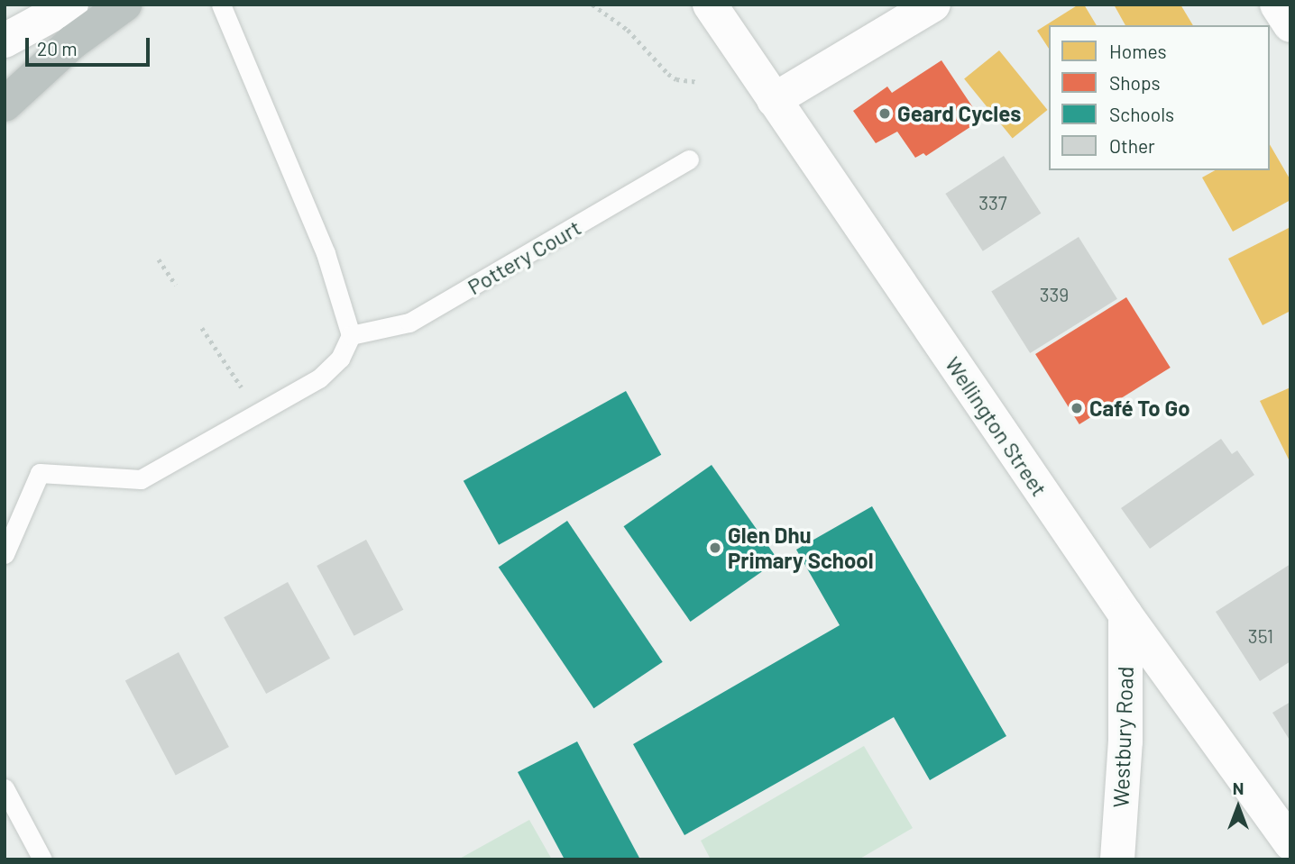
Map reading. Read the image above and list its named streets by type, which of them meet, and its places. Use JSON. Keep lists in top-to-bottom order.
{
  "streets": {
    "main road": ["Wellington Street", "Westbury Road"],
    "lane": ["Pottery Court"]
  },
  "crossings": [
    ["Wellington Street", "Westbury Road"]
  ],
  "places": ["Geard Cycles", "Café To Go", "Glen Dhu Primary School"],
  "house_numbers": ["337", "339", "351"],
  "legend": [
    "Homes",
    "Shops",
    "Schools",
    "Other"
  ],
  "scale_bar": "20 m",
  "north": "top"
}
